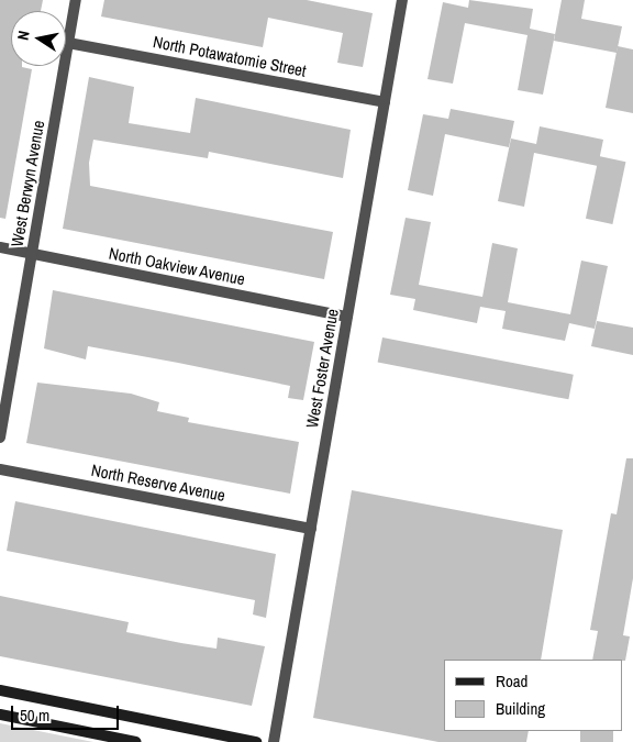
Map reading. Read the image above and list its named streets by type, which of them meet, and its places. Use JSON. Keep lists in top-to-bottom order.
{
  "streets": {
    "street": [
      "North Potawatomie Street",
      "West Berwyn Avenue",
      "North Oakview Avenue",
      "West Foster Avenue",
      "North Reserve Avenue"
    ]
  },
  "crossings": [
    ["North Potawatomie Street", "West Berwyn Avenue"],
    ["North Potawatomie Street", "West Foster Avenue"],
    ["West Berwyn Avenue", "North Oakview Avenue"],
    ["North Oakview Avenue", "West Foster Avenue"],
    ["West Foster Avenue", "North Reserve Avenue"]
  ],
  "legend": ["Road", "Building"],
  "scale_bar": "50 m",
  "north": "left"
}
